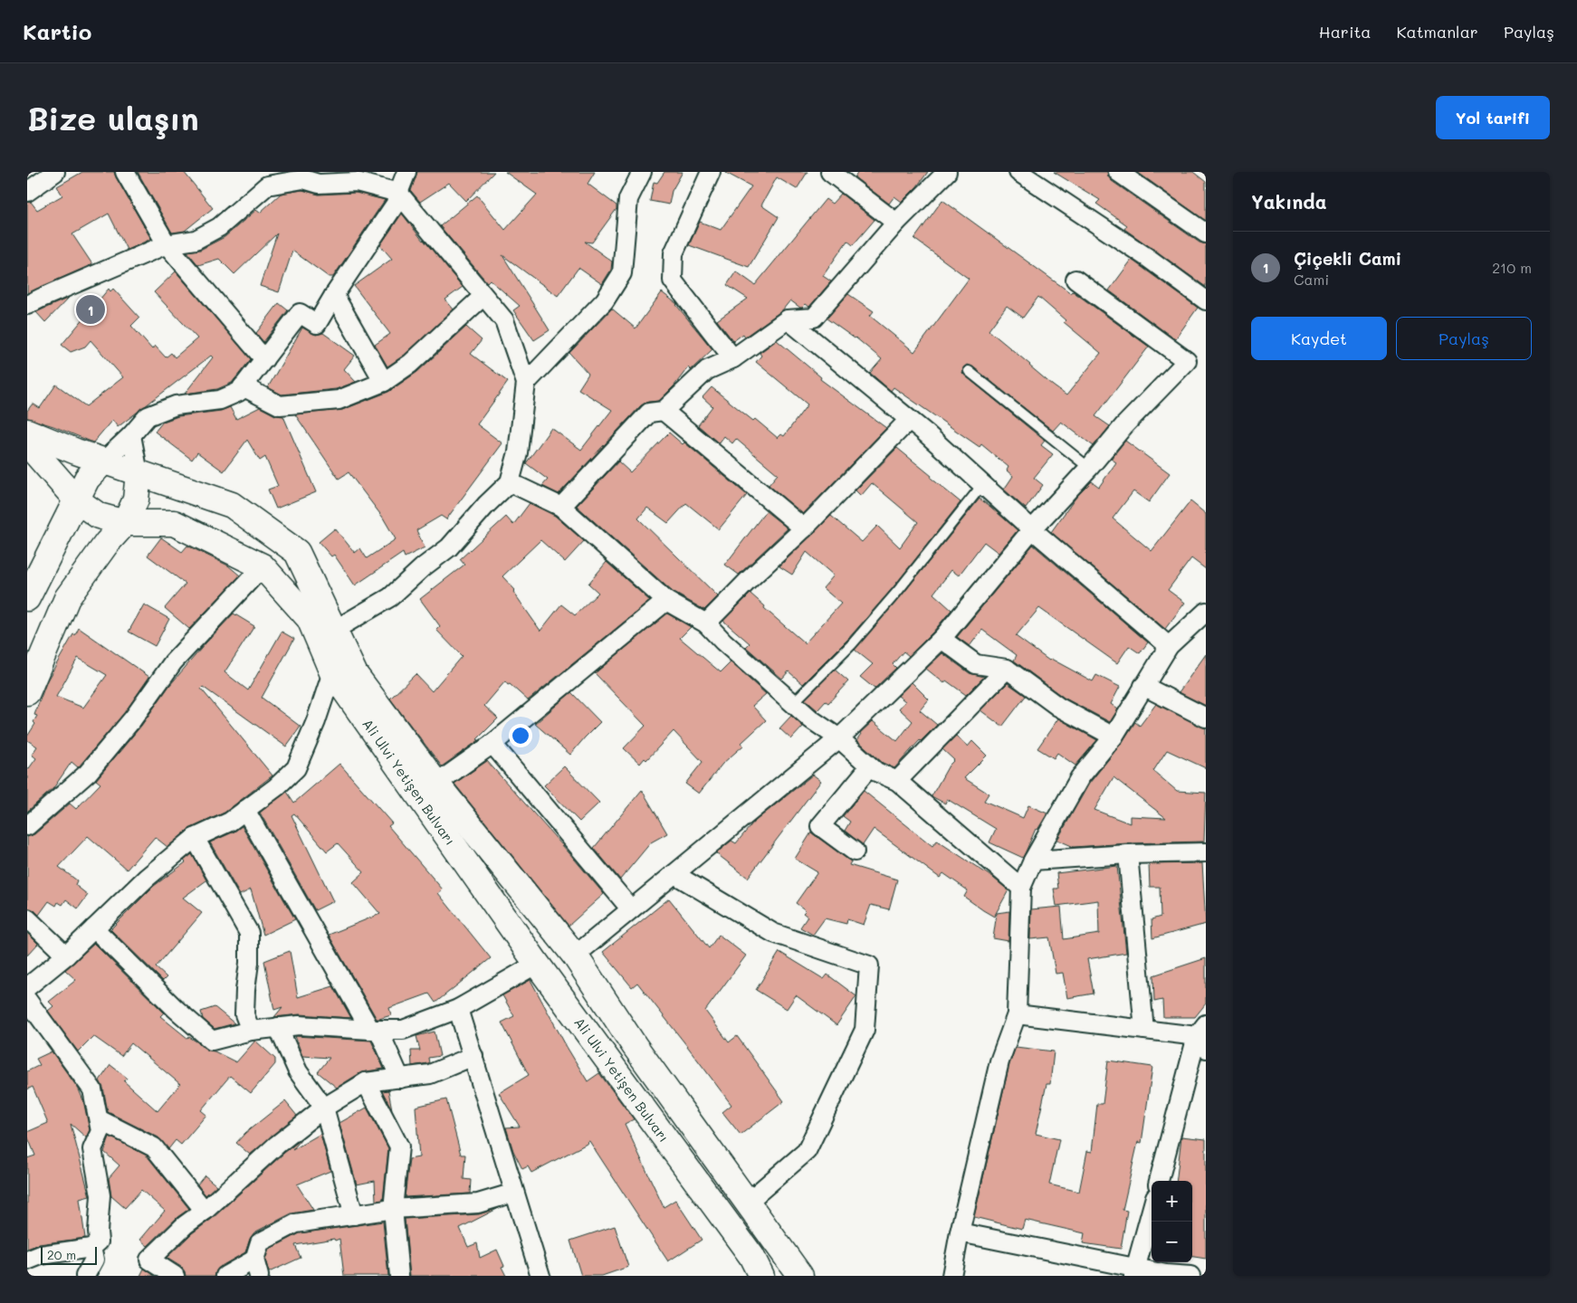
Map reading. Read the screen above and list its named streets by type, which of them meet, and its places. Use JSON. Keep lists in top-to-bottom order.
{
  "streets": {
    "main road": ["Ali Ulvi Yetişen Bulvarı"]
  },
  "scale_bar": "20 m",
  "page": {
    "header": "Kartio",
    "nav": ["Harita", "Katmanlar", "Paylaş"],
    "buttons": [
      "Yol tarifi",
      ["Kaydet", "Paylaş"]
    ],
    "title": "Bize ulaşın",
    "heading": "Yakında",
    "list": [
      {
        "mark": "1",
        "name": "Çiçekli Cami",
        "note": "Cami",
        "value": "210 m"
      }
    ],
    "pins": "1",
    "map_buttons": ["+", "−"],
    "scale": "20 m"
  }
}
